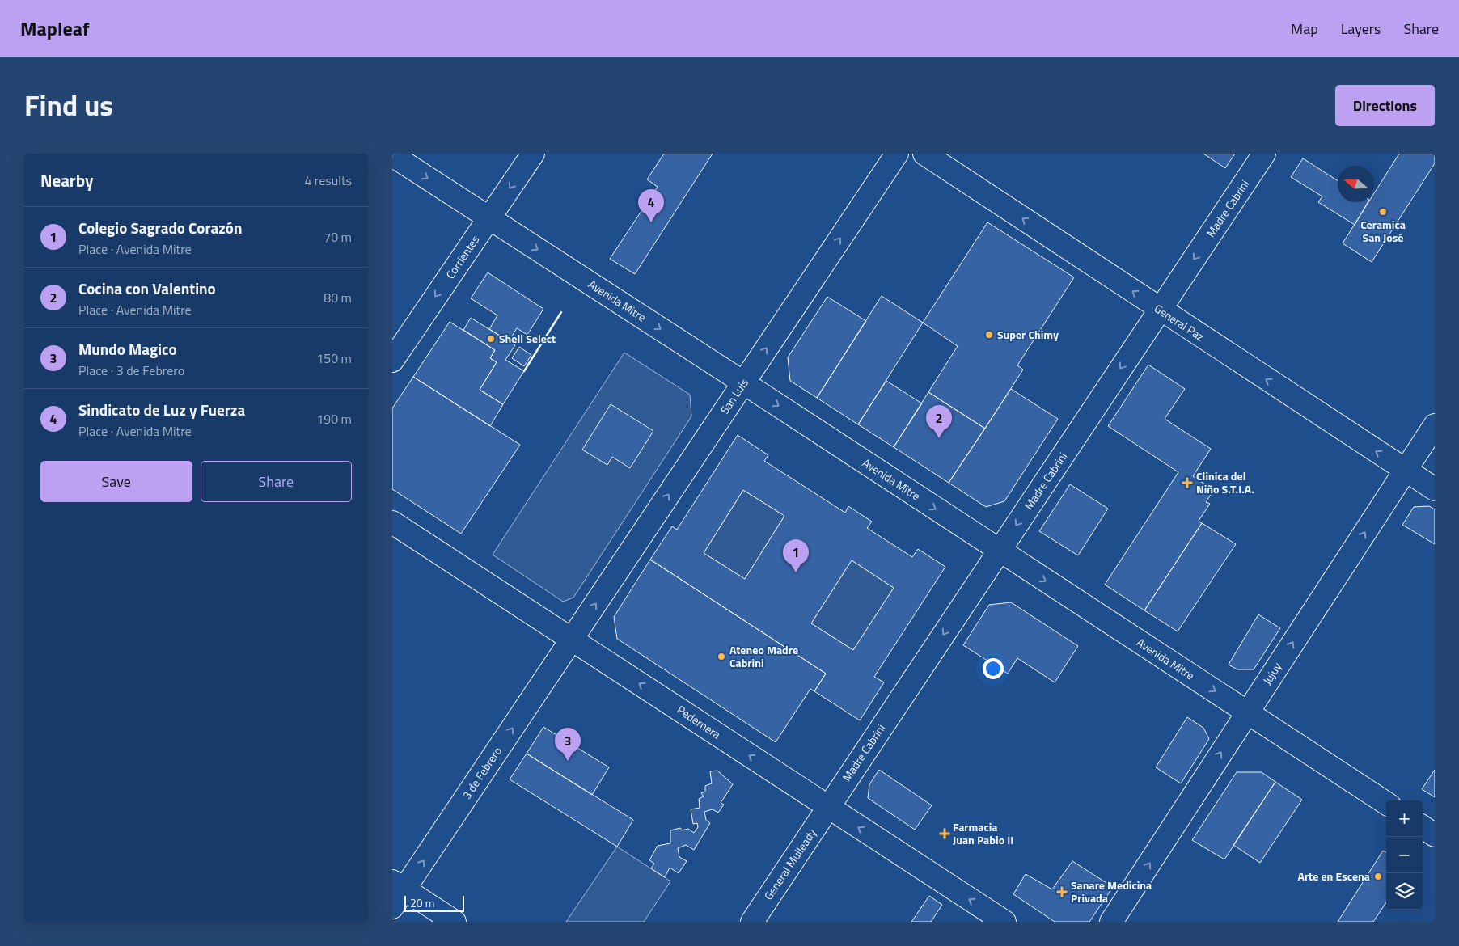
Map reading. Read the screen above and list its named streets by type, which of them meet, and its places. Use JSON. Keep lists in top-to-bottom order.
{
  "streets": {
    "street": [
      "Madre Cabrini",
      "Corrientes",
      "Avenida Mitre",
      "General Paz",
      "San Luis",
      "Jujuy",
      "Pedernera",
      "3 de Febrero",
      "General Mulleady"
    ]
  },
  "crossings": [
    ["Madre Cabrini", "Avenida Mitre"],
    ["Madre Cabrini", "General Paz"],
    ["Madre Cabrini", "Pedernera"],
    ["Madre Cabrini", "General Mulleady"],
    ["Corrientes", "Avenida Mitre"],
    ["Avenida Mitre", "San Luis"],
    ["Avenida Mitre", "Jujuy"],
    ["General Paz", "Jujuy"],
    ["San Luis", "Pedernera"],
    ["San Luis", "3 de Febrero"],
    ["Pedernera", "3 de Febrero"],
    ["Pedernera", "General Mulleady"]
  ],
  "one_way": [
    "Madre Cabrini",
    "Corrientes",
    "Avenida Mitre",
    "General Paz",
    "San Luis",
    "Jujuy",
    "Pedernera",
    "3 de Febrero"
  ],
  "places": {
    "other": [
      "Ceramica San José",
      "Super Chimy",
      "Shell Select",
      "Ateneo Madre Cabrini",
      "Arte en Escena"
    ],
    "health": ["Clinica del Niño S.T.I.A.", "Farmacia Juan Pablo II", "Sanare Medicina Privada"]
  },
  "scale_bar": "20 m",
  "north": "left",
  "page": {
    "header": "Mapleaf",
    "nav": ["Map", "Layers", "Share"],
    "title": "Find us",
    "buttons": [
      "Directions",
      ["Save", "Share"]
    ],
    "heading": ["Nearby", "4 results"],
    "pins": [
      "4",
      "2",
      "1",
      "3"
    ],
    "list": [
      {
        "mark": "1",
        "name": "Colegio Sagrado Corazón",
        "note": "Place · Avenida Mitre",
        "value": "70 m"
      },
      {
        "mark": "2",
        "name": "Cocina con Valentino",
        "note": "Place · Avenida Mitre",
        "value": "80 m"
      },
      {
        "mark": "3",
        "name": "Mundo Magico",
        "note": "Place · 3 de Febrero",
        "value": "150 m"
      },
      {
        "mark": "4",
        "name": "Sindicato de Luz y Fuerza",
        "note": "Place · Avenida Mitre",
        "value": "190 m"
      }
    ],
    "map_buttons": ["+", "−"],
    "scale": "20 m"
  }
}
